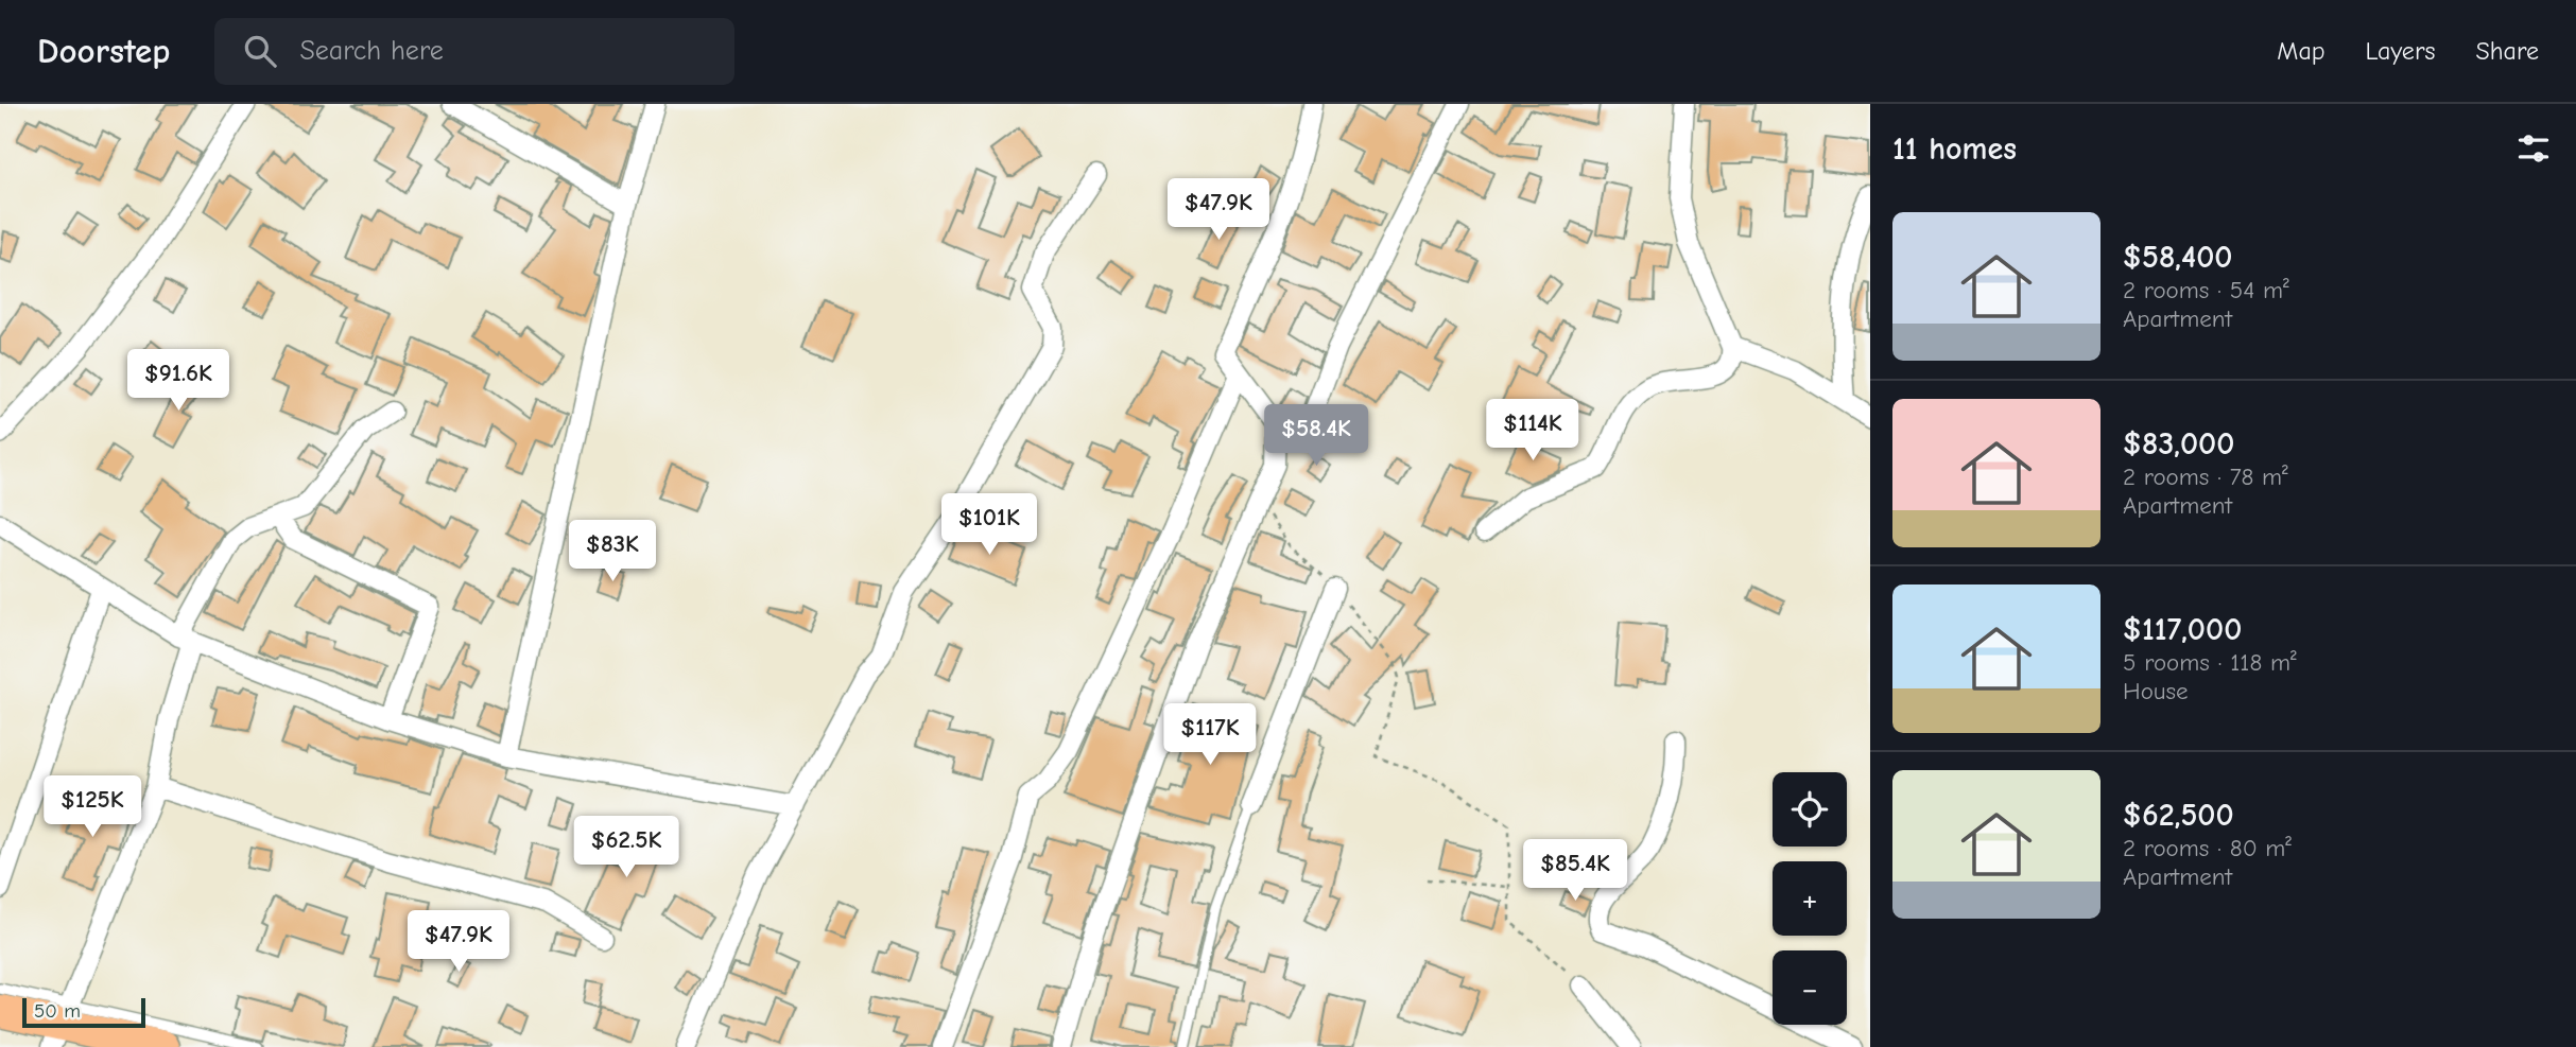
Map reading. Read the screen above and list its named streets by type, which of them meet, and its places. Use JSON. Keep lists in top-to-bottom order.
{
  "scale_bar": "50 m",
  "page": {
    "header": "Doorstep",
    "search": "Search here",
    "nav": ["Map", "Layers", "Share"],
    "heading": "11 homes",
    "price": [
      "$47.9K",
      "$91.6K",
      "$114K",
      "$58.4K",
      "$101K",
      "$83K",
      "$117K",
      "$125K",
      "$62.5K",
      "$85.4K",
      "$47.9K"
    ],
    "list": [
      {
        "name": "$58,400",
        "note": "2 rooms · 54 m² · Apartment"
      },
      {
        "name": "$83,000",
        "note": "2 rooms · 78 m² · Apartment"
      },
      {
        "name": "$117,000",
        "note": "5 rooms · 118 m² · House"
      },
      {
        "name": "$62,500",
        "note": "2 rooms · 80 m² · Apartment"
      }
    ],
    "map_buttons": ["+", "−"],
    "scale": "50 m"
  }
}
